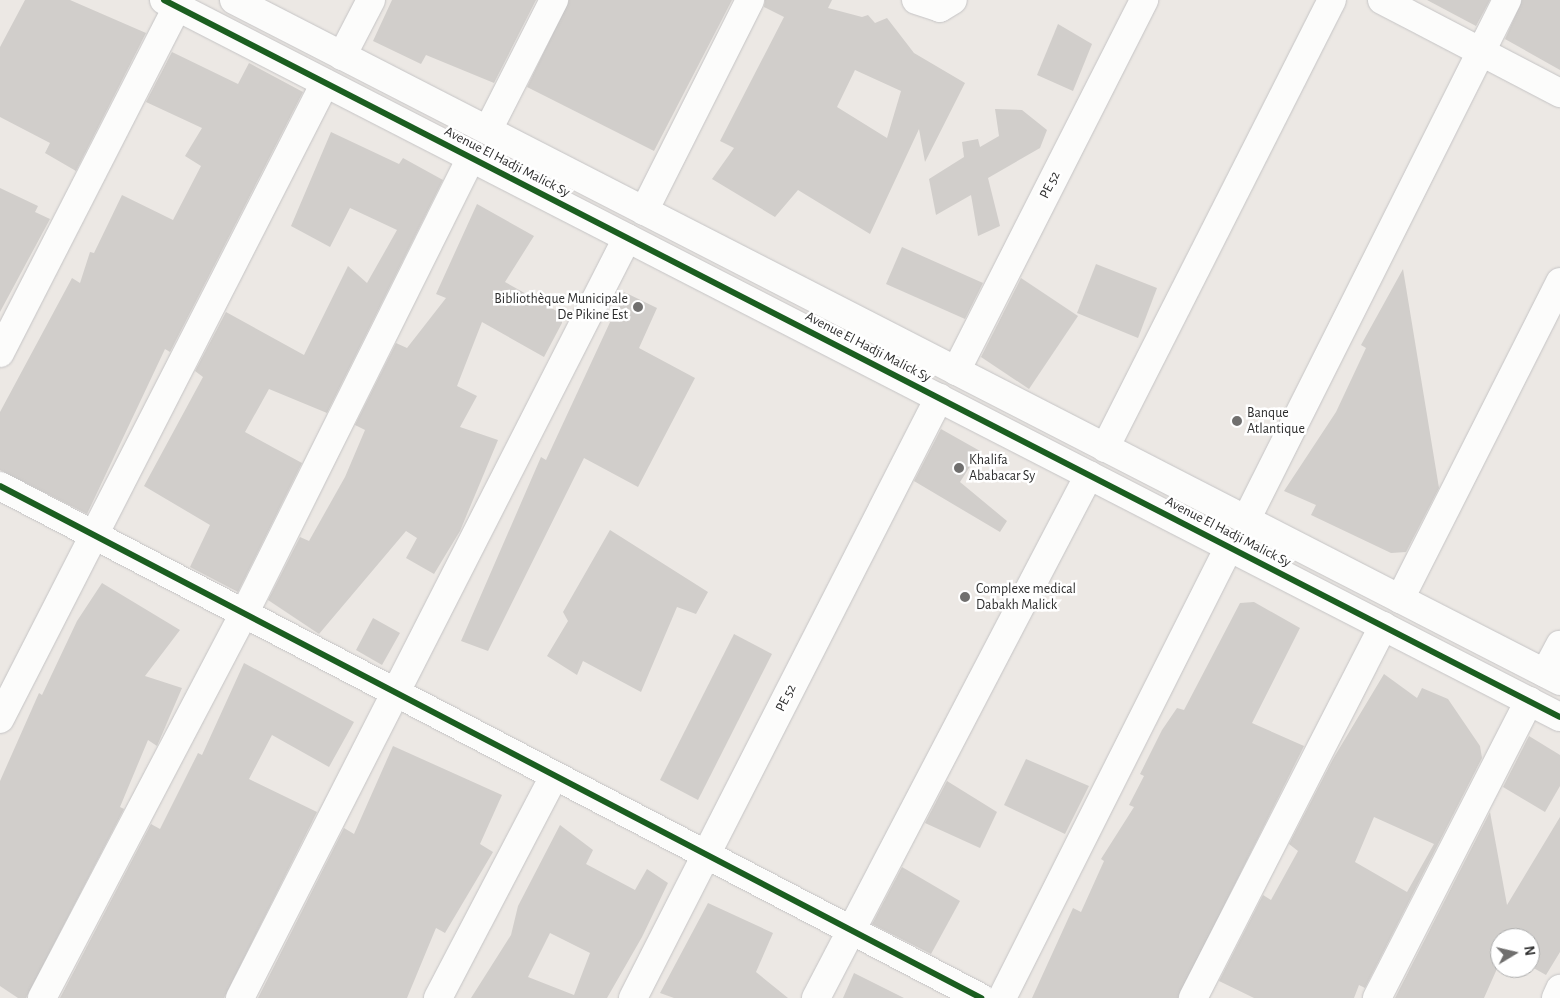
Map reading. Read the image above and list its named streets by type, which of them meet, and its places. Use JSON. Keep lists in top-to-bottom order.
{
  "streets": {
    "street": ["Avenue El Hadji Malick Sy", "PE 52"]
  },
  "crossings": [
    ["Avenue El Hadji Malick Sy", "PE 52"]
  ],
  "places": [
    "Bibliothèque Municipale De Pikine Est",
    "Banque Atlantique",
    "Khalifa Ababacar Sy",
    "Complexe medical Dabakh Malick"
  ],
  "north": "right"
}
